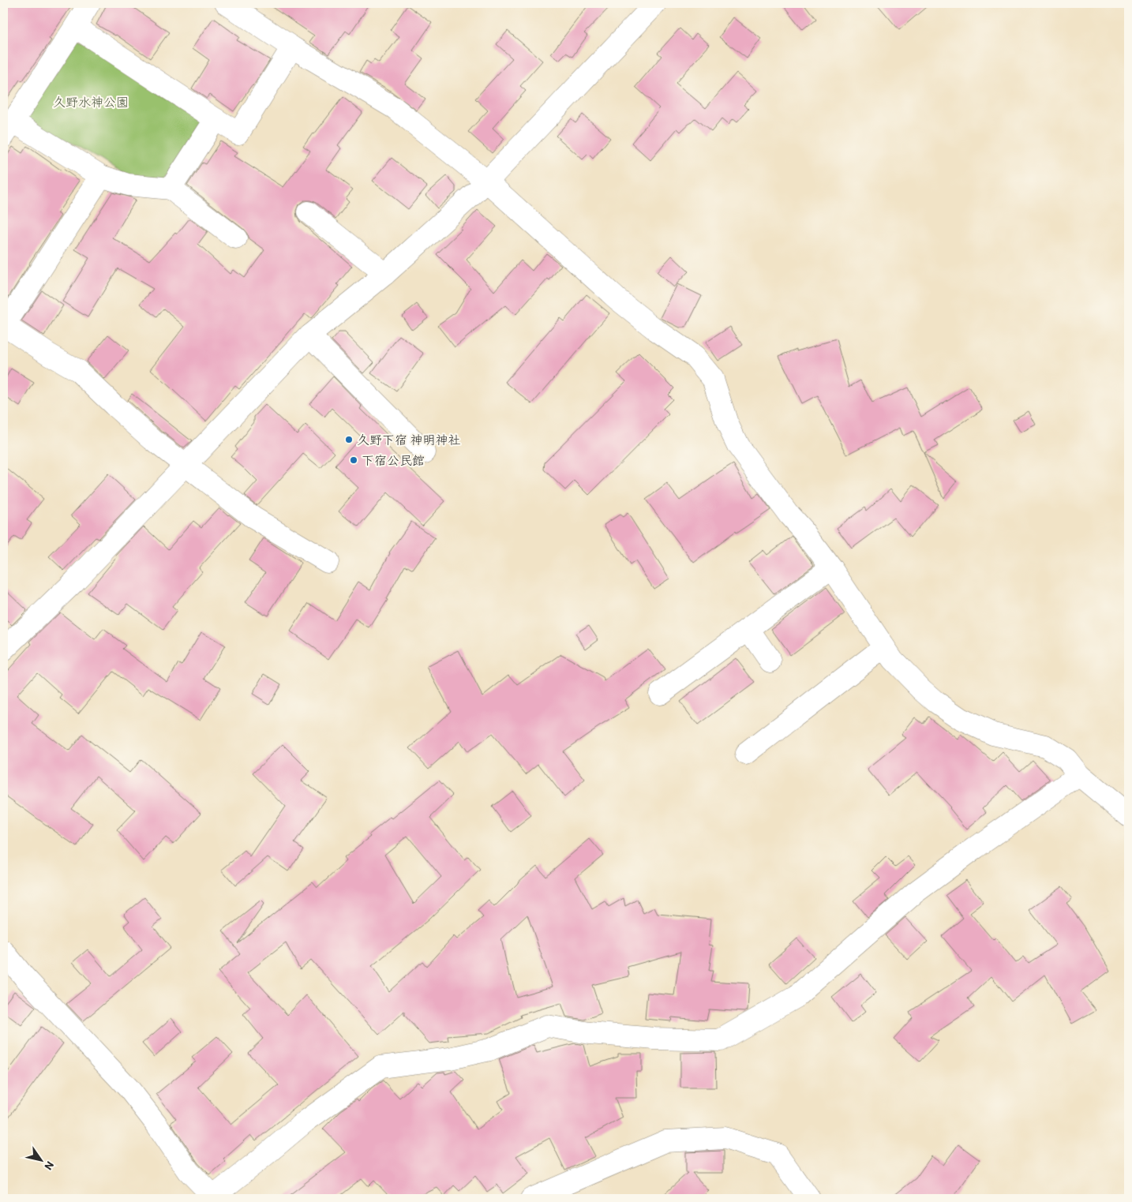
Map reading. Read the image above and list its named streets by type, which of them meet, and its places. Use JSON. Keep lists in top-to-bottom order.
{
  "parks": ["久野水神公園"],
  "places": ["久野下宿 神明神社", "下宿公民館"],
  "north": "bottom right"
}
